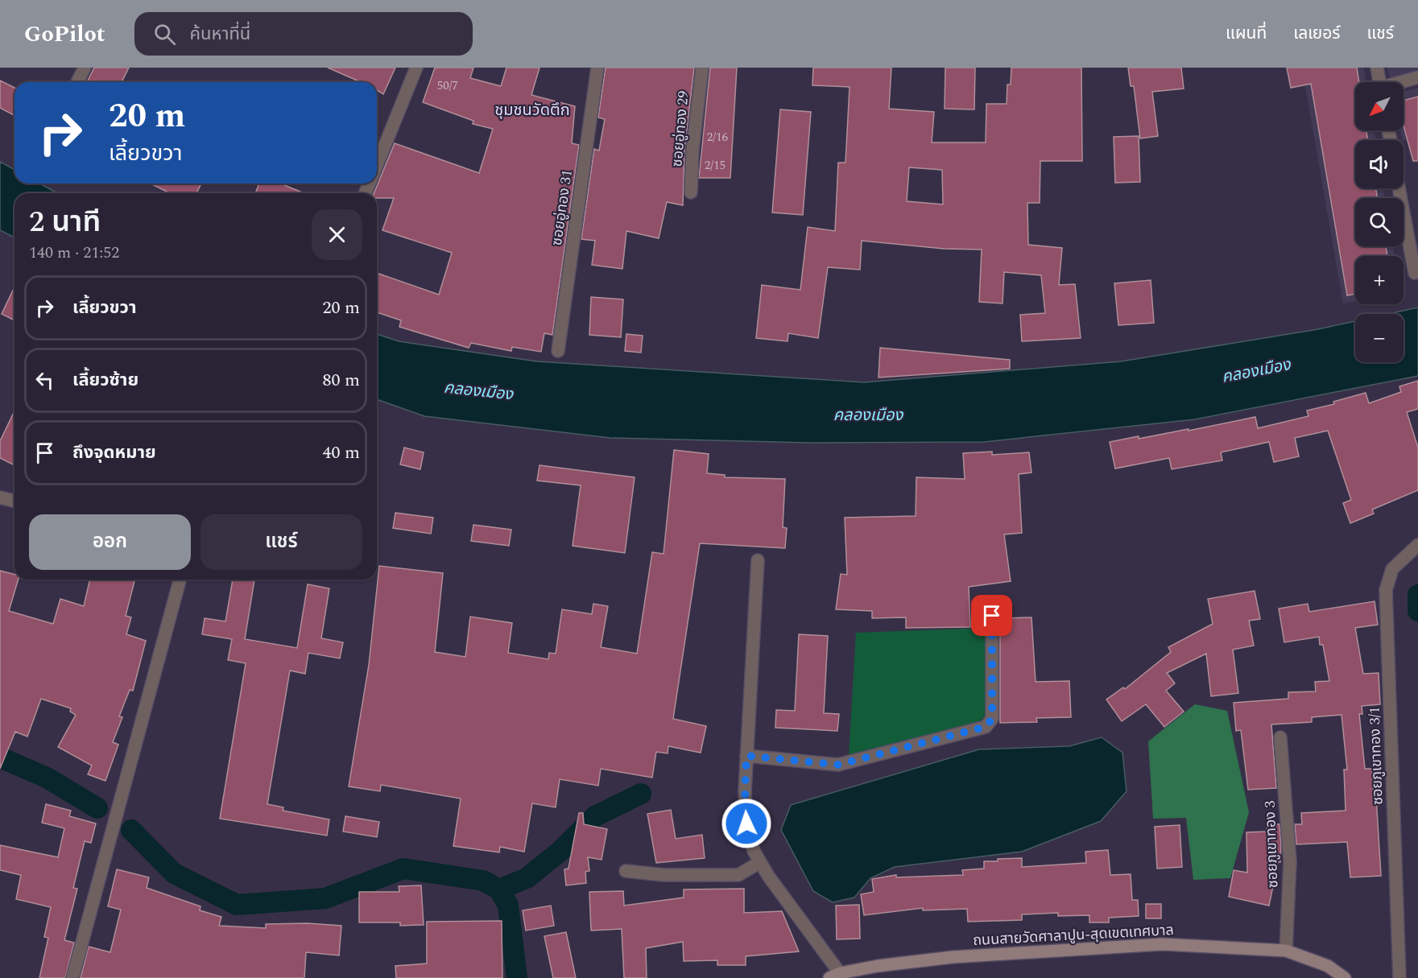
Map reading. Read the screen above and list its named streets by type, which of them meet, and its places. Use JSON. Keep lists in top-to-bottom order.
{
  "streets": {
    "street": [
      "ซอยอู่ทอง 29",
      "ซอยอู่ทอง 31",
      "ซอยภูเขาทอง 3/1",
      "ซอยภูเขาทอง 3",
      "ถนนสายวัดศาลาปูน-สุดเขตเทศบาล"
    ]
  },
  "crossings": [
    ["ซอยภูเขาทอง 3", "ถนนสายวัดศาลาปูน-สุดเขตเทศบาล"]
  ],
  "districts": ["ชุมชนวัดตึก"],
  "water": ["คลองเมือง"],
  "house_numbers": ["50/7", "2/16", "2/15"],
  "north": "bottom left",
  "page": {
    "header": "GoPilot",
    "search": "ค้นหาที่นี่",
    "nav": ["แผนที่", "เลเยอร์", "แชร์"],
    "map_buttons": ["+", "−"],
    "turn": ["20 m", "เลี้ยวขวา"],
    "heading": ["2 นาที", "140 m · 21:52"],
    "list": [
      {
        "name": "เลี้ยวขวา",
        "value": "20 m"
      },
      {
        "name": "เลี้ยวซ้าย",
        "value": "80 m"
      },
      {
        "name": "ถึงจุดหมาย",
        "value": "40 m"
      }
    ],
    "buttons": ["ออก", "แชร์"]
  }
}
